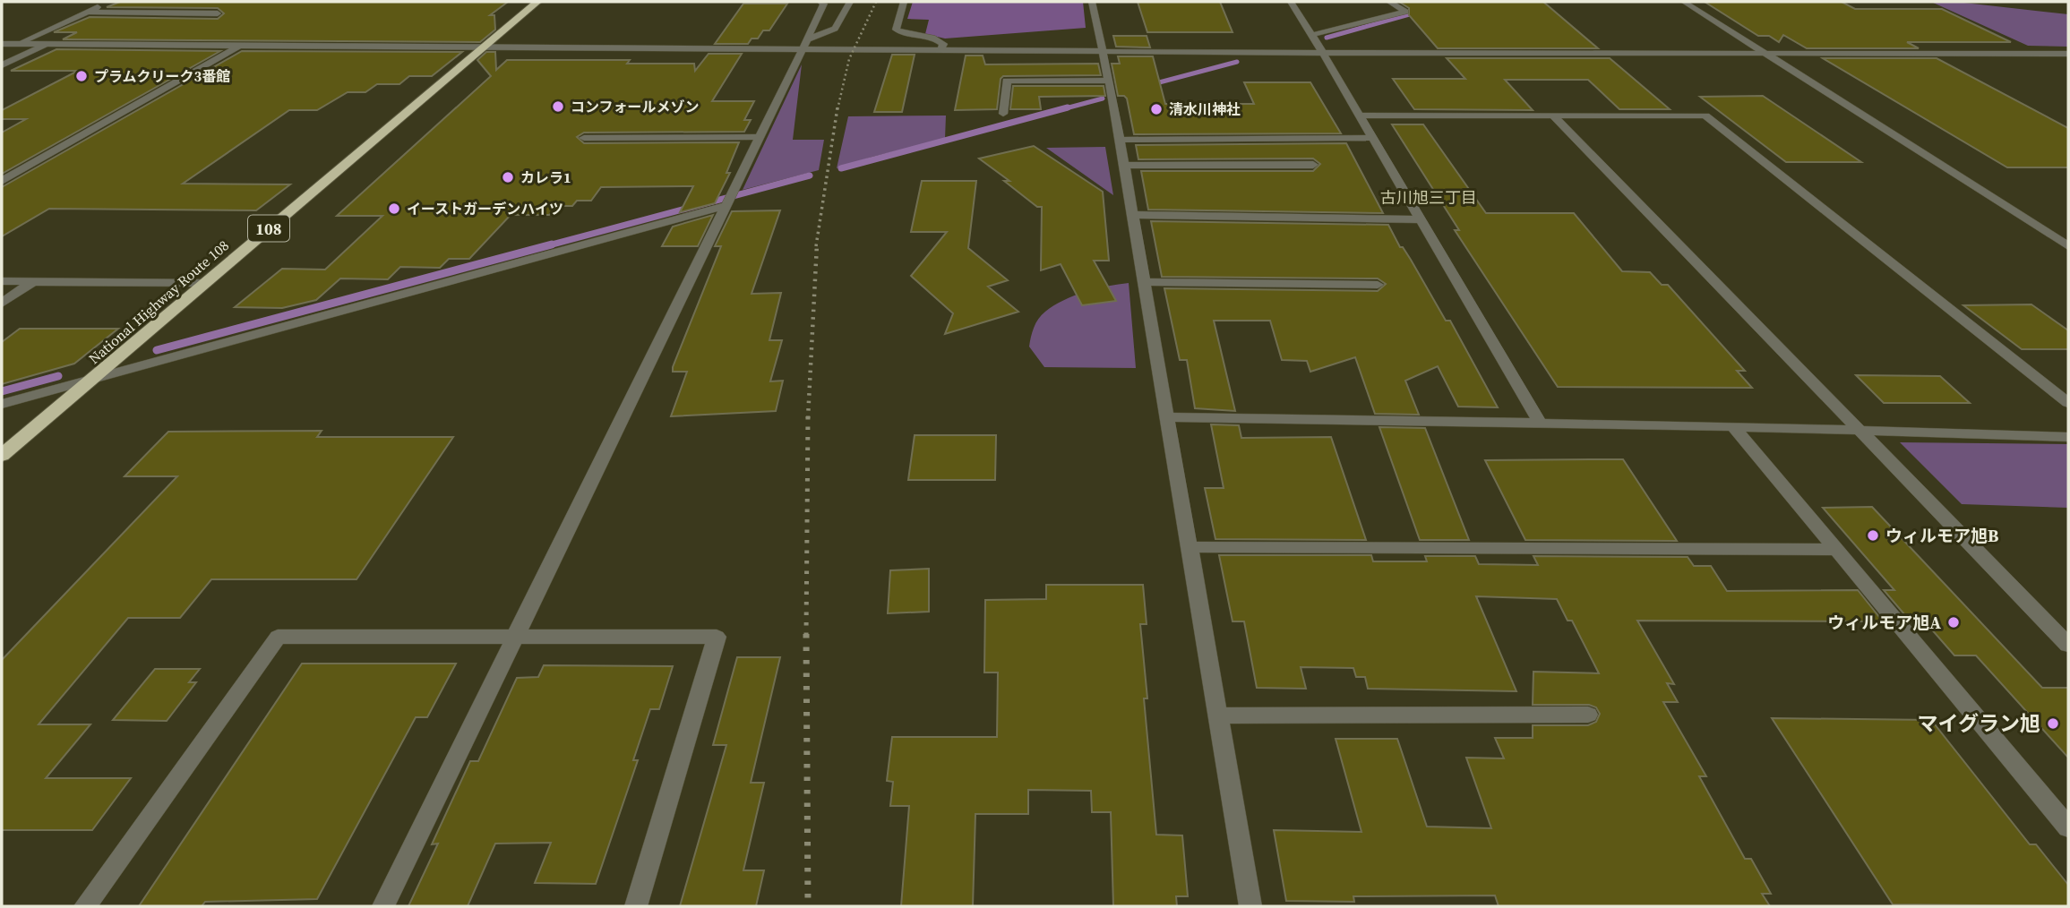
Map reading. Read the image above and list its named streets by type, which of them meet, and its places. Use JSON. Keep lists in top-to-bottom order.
{
  "streets": {
    "highway": ["108", "National Highway Route 108"]
  },
  "districts": ["古川旭三丁目"],
  "places": [
    "プラムクリーク3番館",
    "コンフォールメゾン",
    "清水川神社",
    "カレラ1",
    "イーストガーデンハイツ",
    "ウィルモア旭B",
    "ウィルモア旭A",
    "マイグラン旭"
  ]
}
